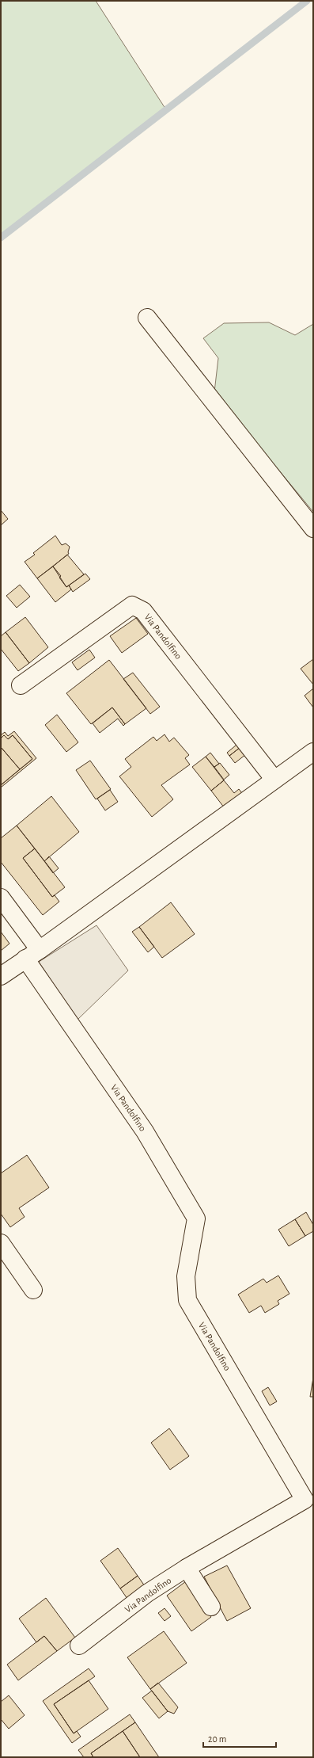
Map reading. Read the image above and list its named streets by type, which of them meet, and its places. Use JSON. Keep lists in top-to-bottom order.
{
  "streets": {
    "street": ["Via Pandolfino"]
  },
  "scale_bar": "20 m"
}
